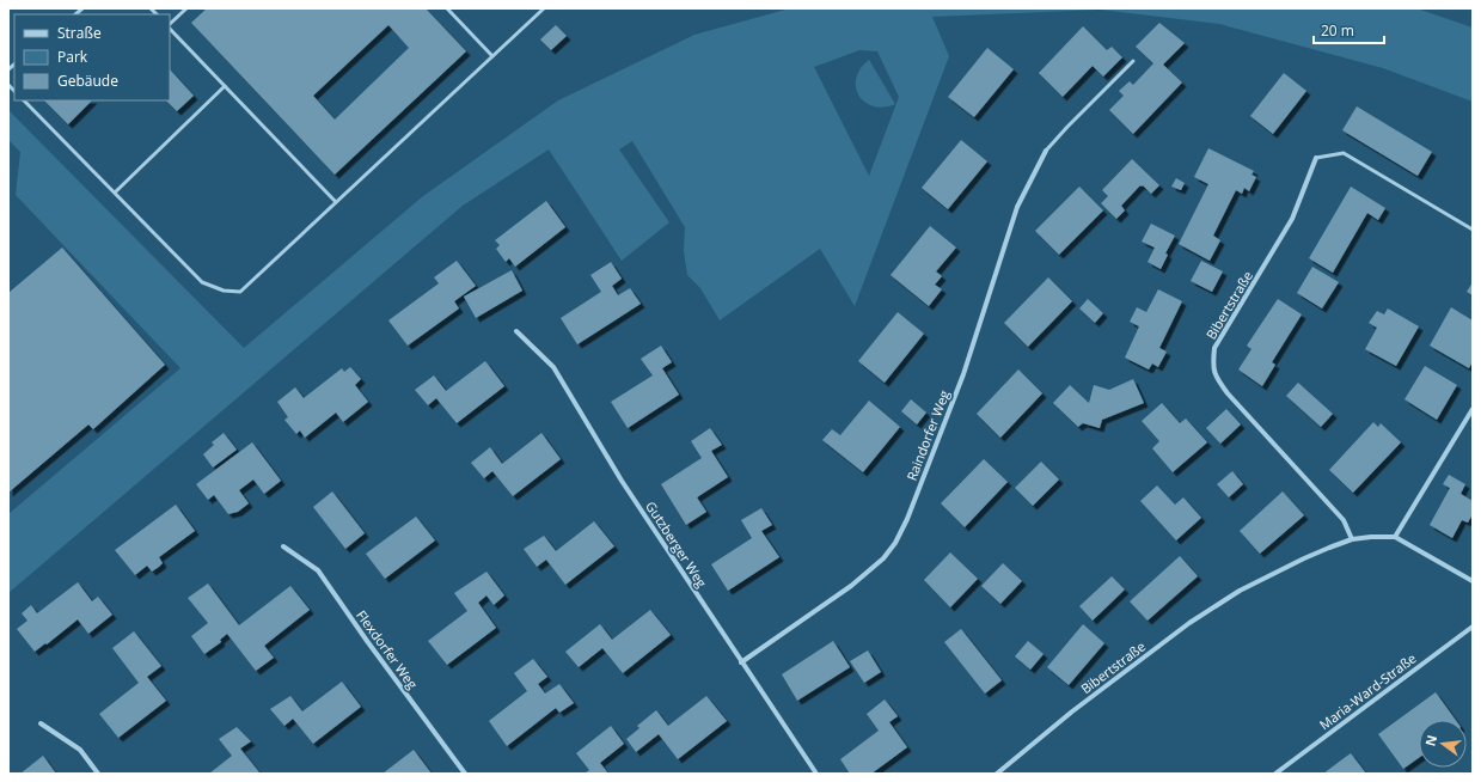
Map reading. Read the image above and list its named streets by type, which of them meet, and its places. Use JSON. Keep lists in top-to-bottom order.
{
  "streets": {
    "street": [
      "Bibertstraße",
      "Raindorfer Weg",
      "Gutzberger Weg",
      "Flexdorfer Weg",
      "Maria-Ward-Straße"
    ]
  },
  "crossings": [
    ["Raindorfer Weg", "Gutzberger Weg"]
  ],
  "legend": ["Straße", "Park", "Gebäude"],
  "scale_bar": "20 m",
  "north": "left"
}
